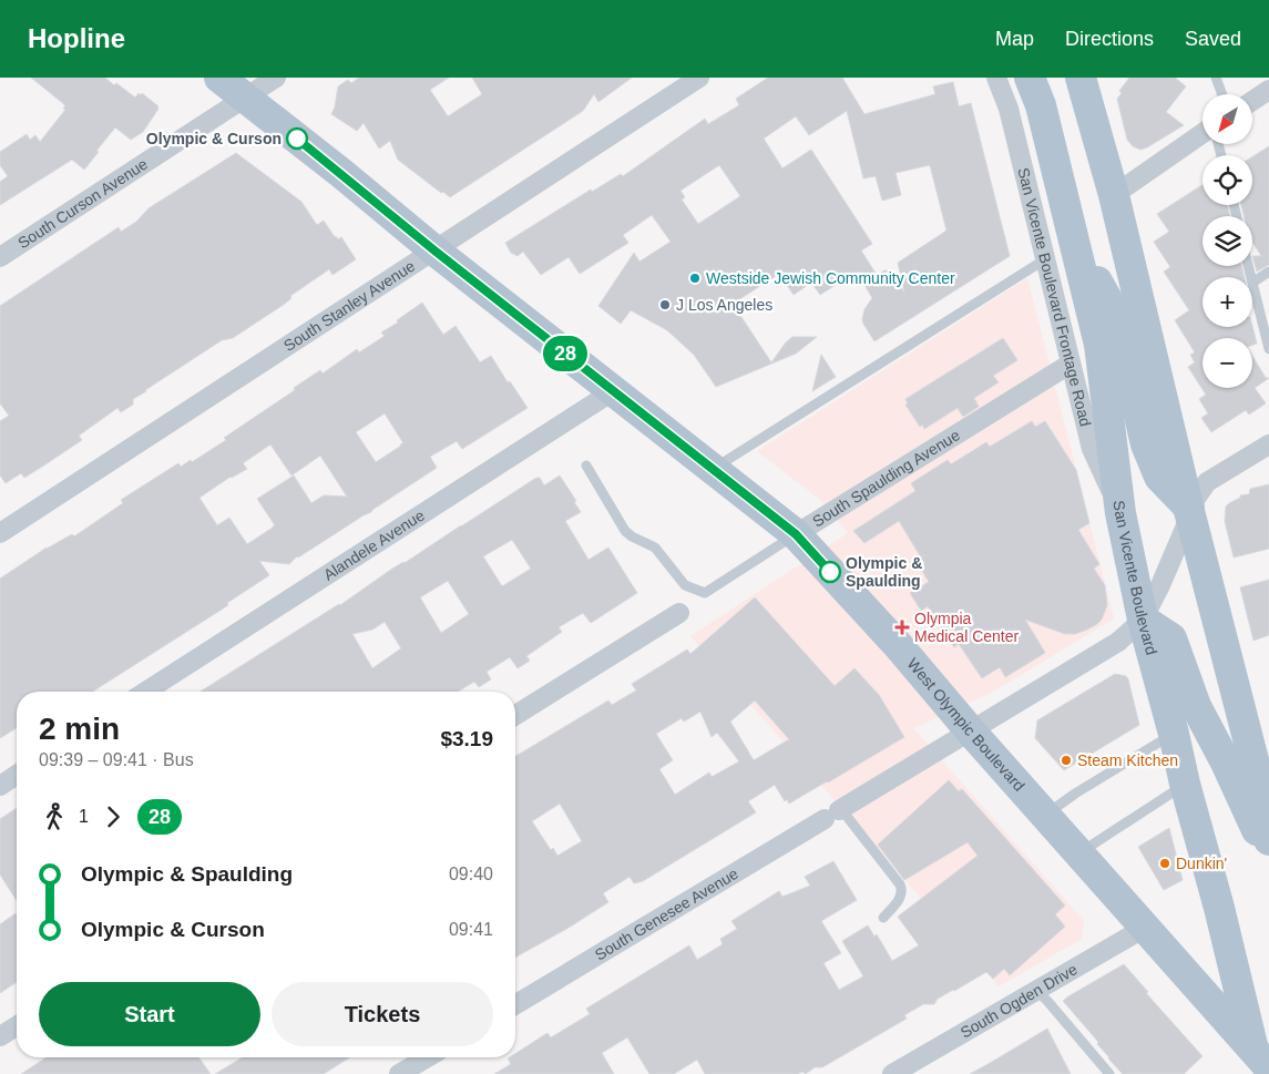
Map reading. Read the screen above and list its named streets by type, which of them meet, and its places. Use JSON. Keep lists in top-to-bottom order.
{
  "streets": {
    "main road": ["San Vicente Boulevard", "West Olympic Boulevard"],
    "street": [
      "South Curson Avenue",
      "San Vicente Boulevard Frontage Road",
      "South Stanley Avenue",
      "South Spaulding Avenue",
      "Alandele Avenue",
      "South Genesee Avenue",
      "South Ogden Drive"
    ]
  },
  "crossings": [
    ["South Curson Avenue", "West Olympic Boulevard"],
    ["San Vicente Boulevard Frontage Road", "South Spaulding Avenue"],
    ["San Vicente Boulevard Frontage Road", "San Vicente Boulevard"],
    ["South Stanley Avenue", "West Olympic Boulevard"],
    ["South Spaulding Avenue", "West Olympic Boulevard"],
    ["Alandele Avenue", "West Olympic Boulevard"],
    ["San Vicente Boulevard", "West Olympic Boulevard"],
    ["San Vicente Boulevard", "South Genesee Avenue"],
    ["West Olympic Boulevard", "South Genesee Avenue"],
    ["West Olympic Boulevard", "South Ogden Drive"]
  ],
  "places": {
    "other": [
      "Olympic & Curson",
      "Westside Jewish Community Center",
      "J Los Angeles",
      "Olympic & Spaulding",
      "Steam Kitchen",
      "Dunkin'"
    ],
    "health": ["Olympia Medical Center"]
  },
  "lines": ["bus line 28"],
  "north": "bottom left",
  "page": {
    "header": "Hopline",
    "nav": ["Map", "Directions", "Saved"],
    "on_map": "28",
    "map_buttons": ["+", "−"],
    "heading": ["2 min", "09:39 – 09:41 · Bus", "$3.19"],
    "legs": ["1", "28"],
    "list": [
      {
        "name": "Olympic & Spaulding",
        "value": "09:40"
      },
      {
        "name": "Olympic & Curson",
        "value": "09:41"
      }
    ],
    "buttons": ["Start", "Tickets"]
  }
}
